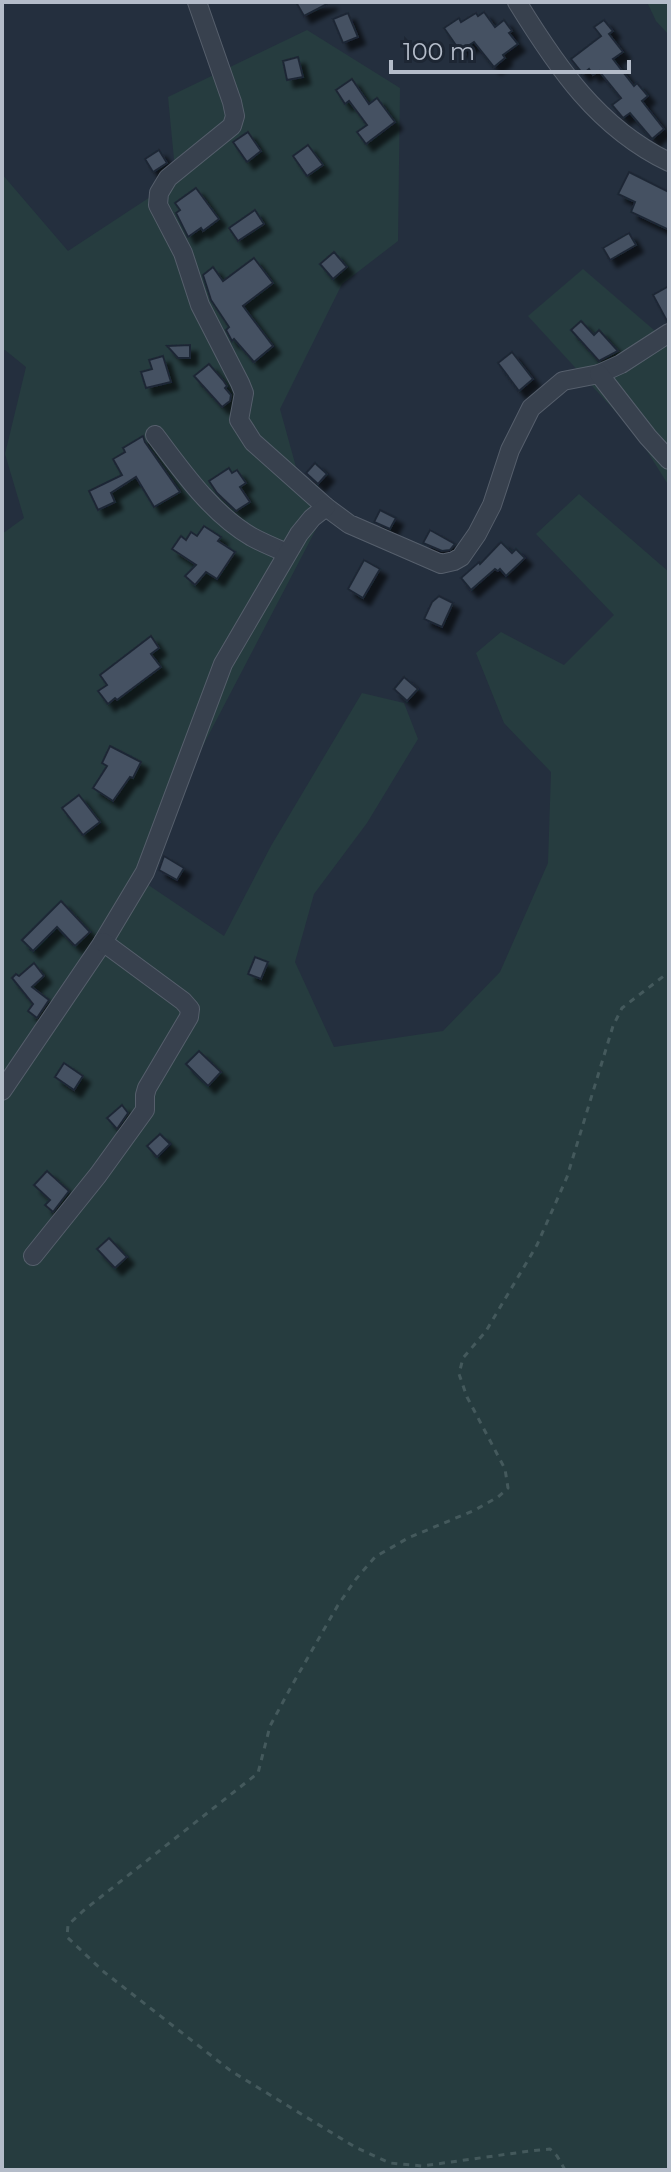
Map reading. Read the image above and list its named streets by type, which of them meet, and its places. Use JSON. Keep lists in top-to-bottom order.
{
  "scale_bar": "100 m"
}
